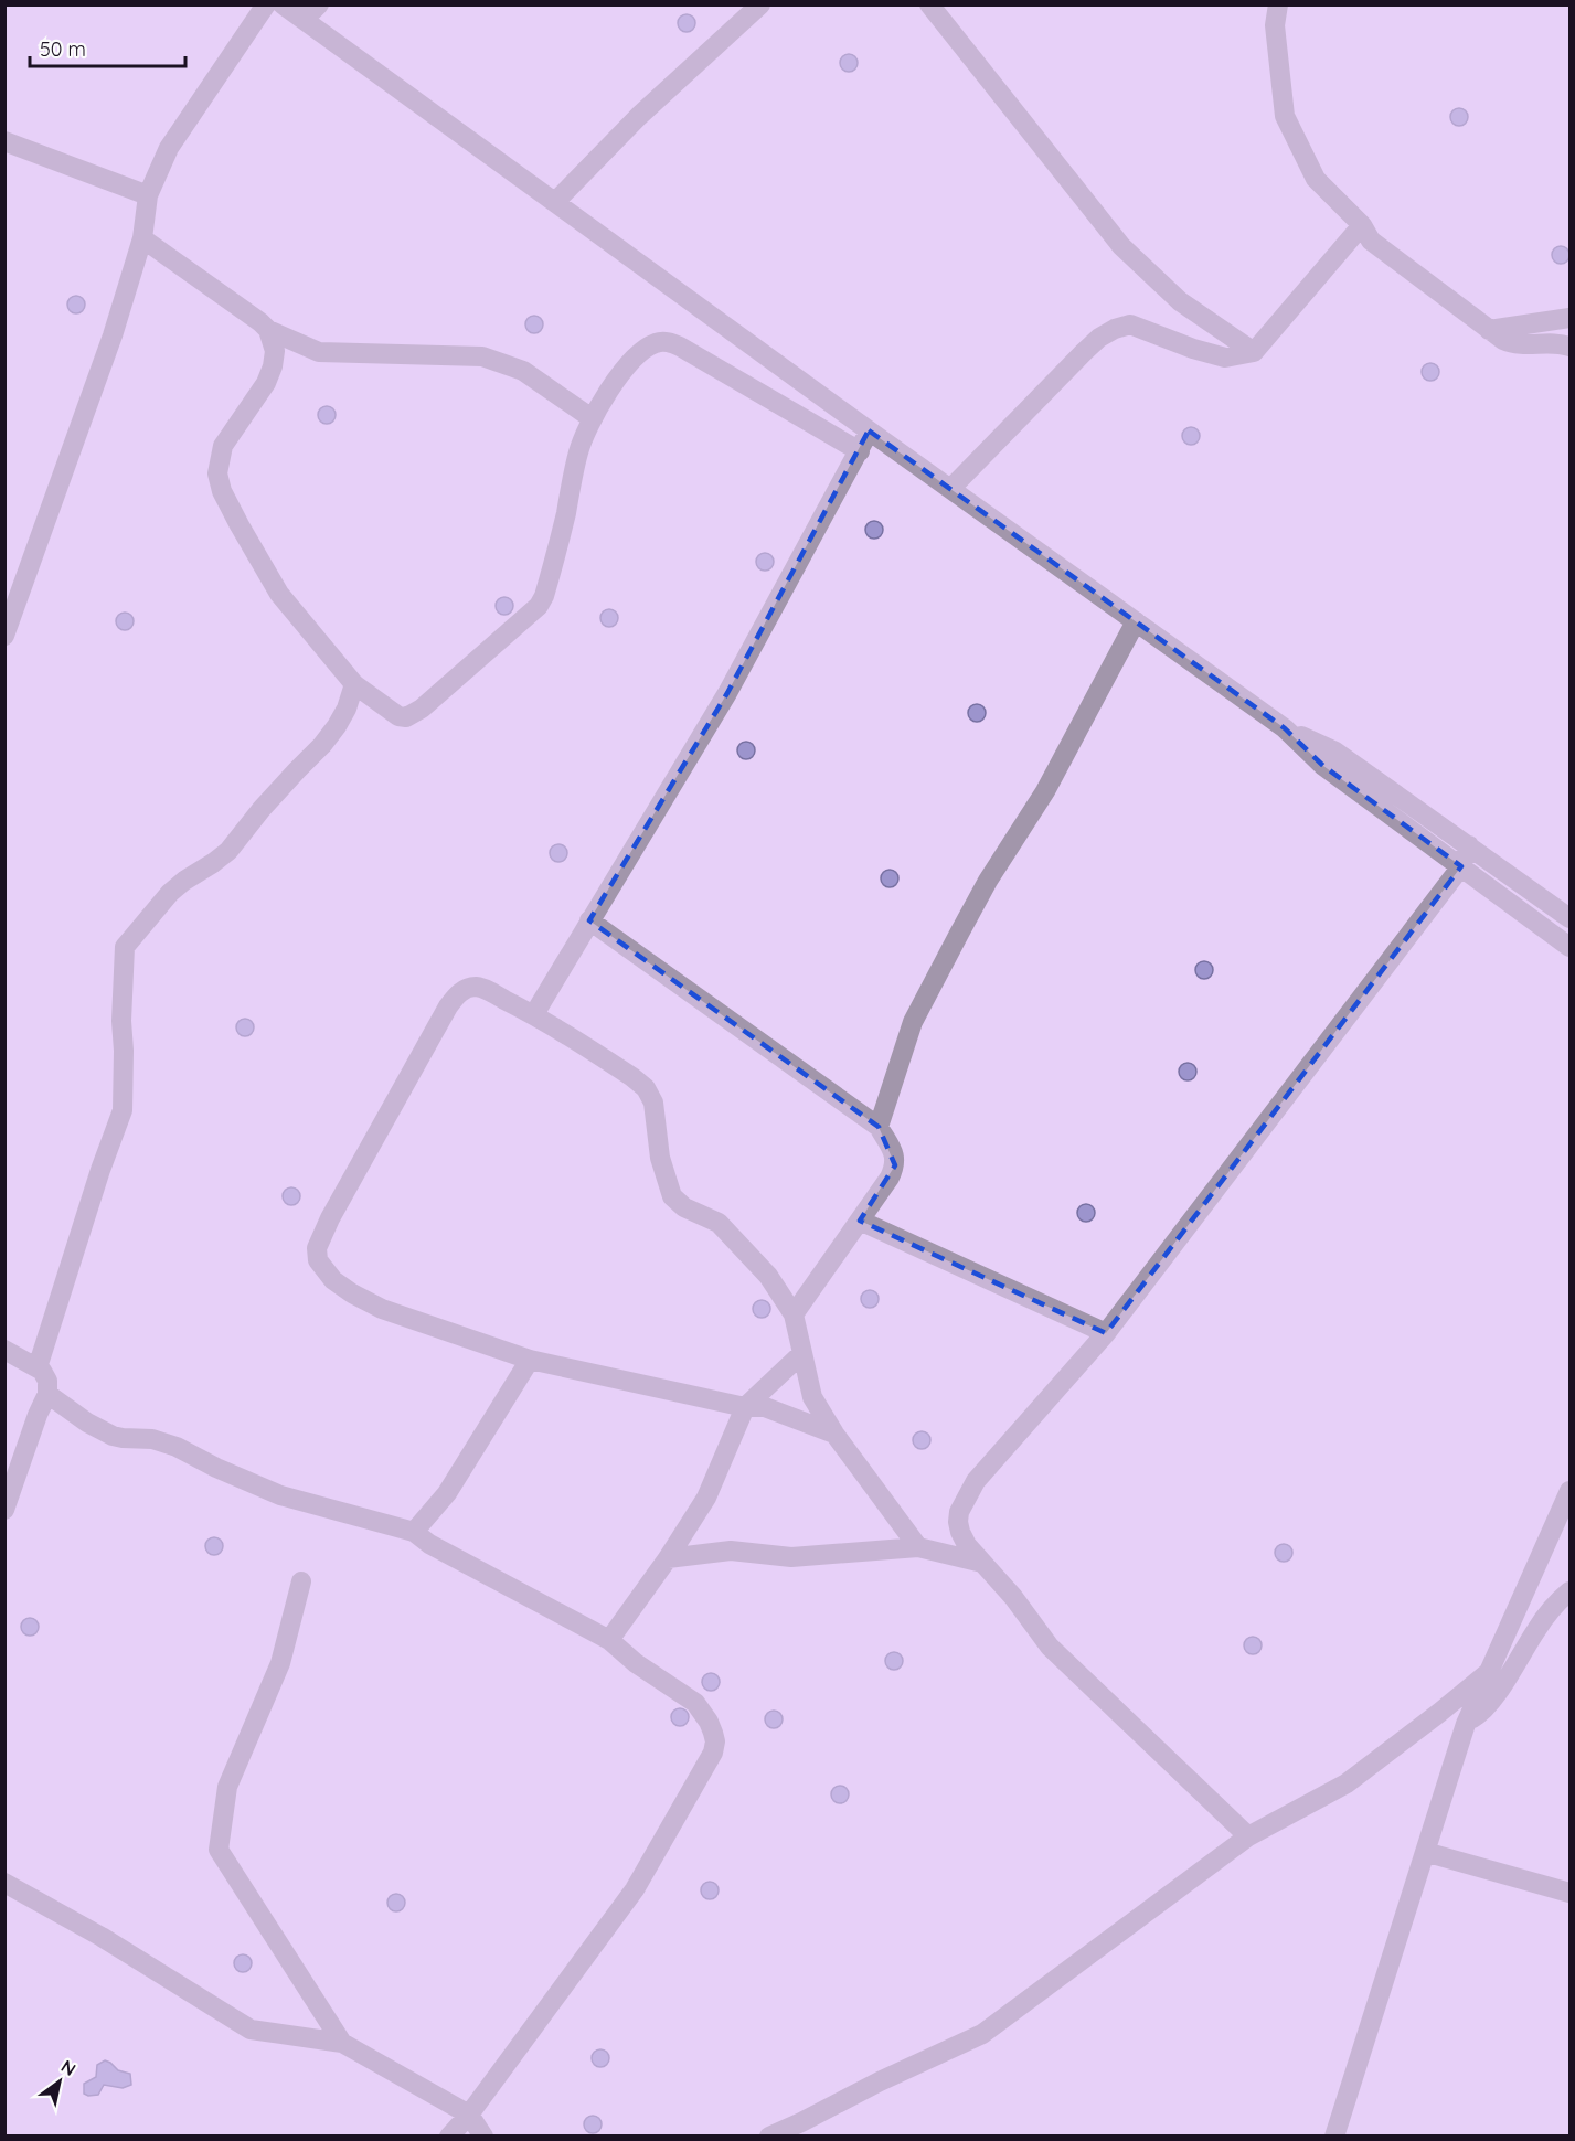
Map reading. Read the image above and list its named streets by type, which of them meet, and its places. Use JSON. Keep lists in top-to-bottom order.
{
  "scale_bar": "50 m",
  "north": "top right"
}
